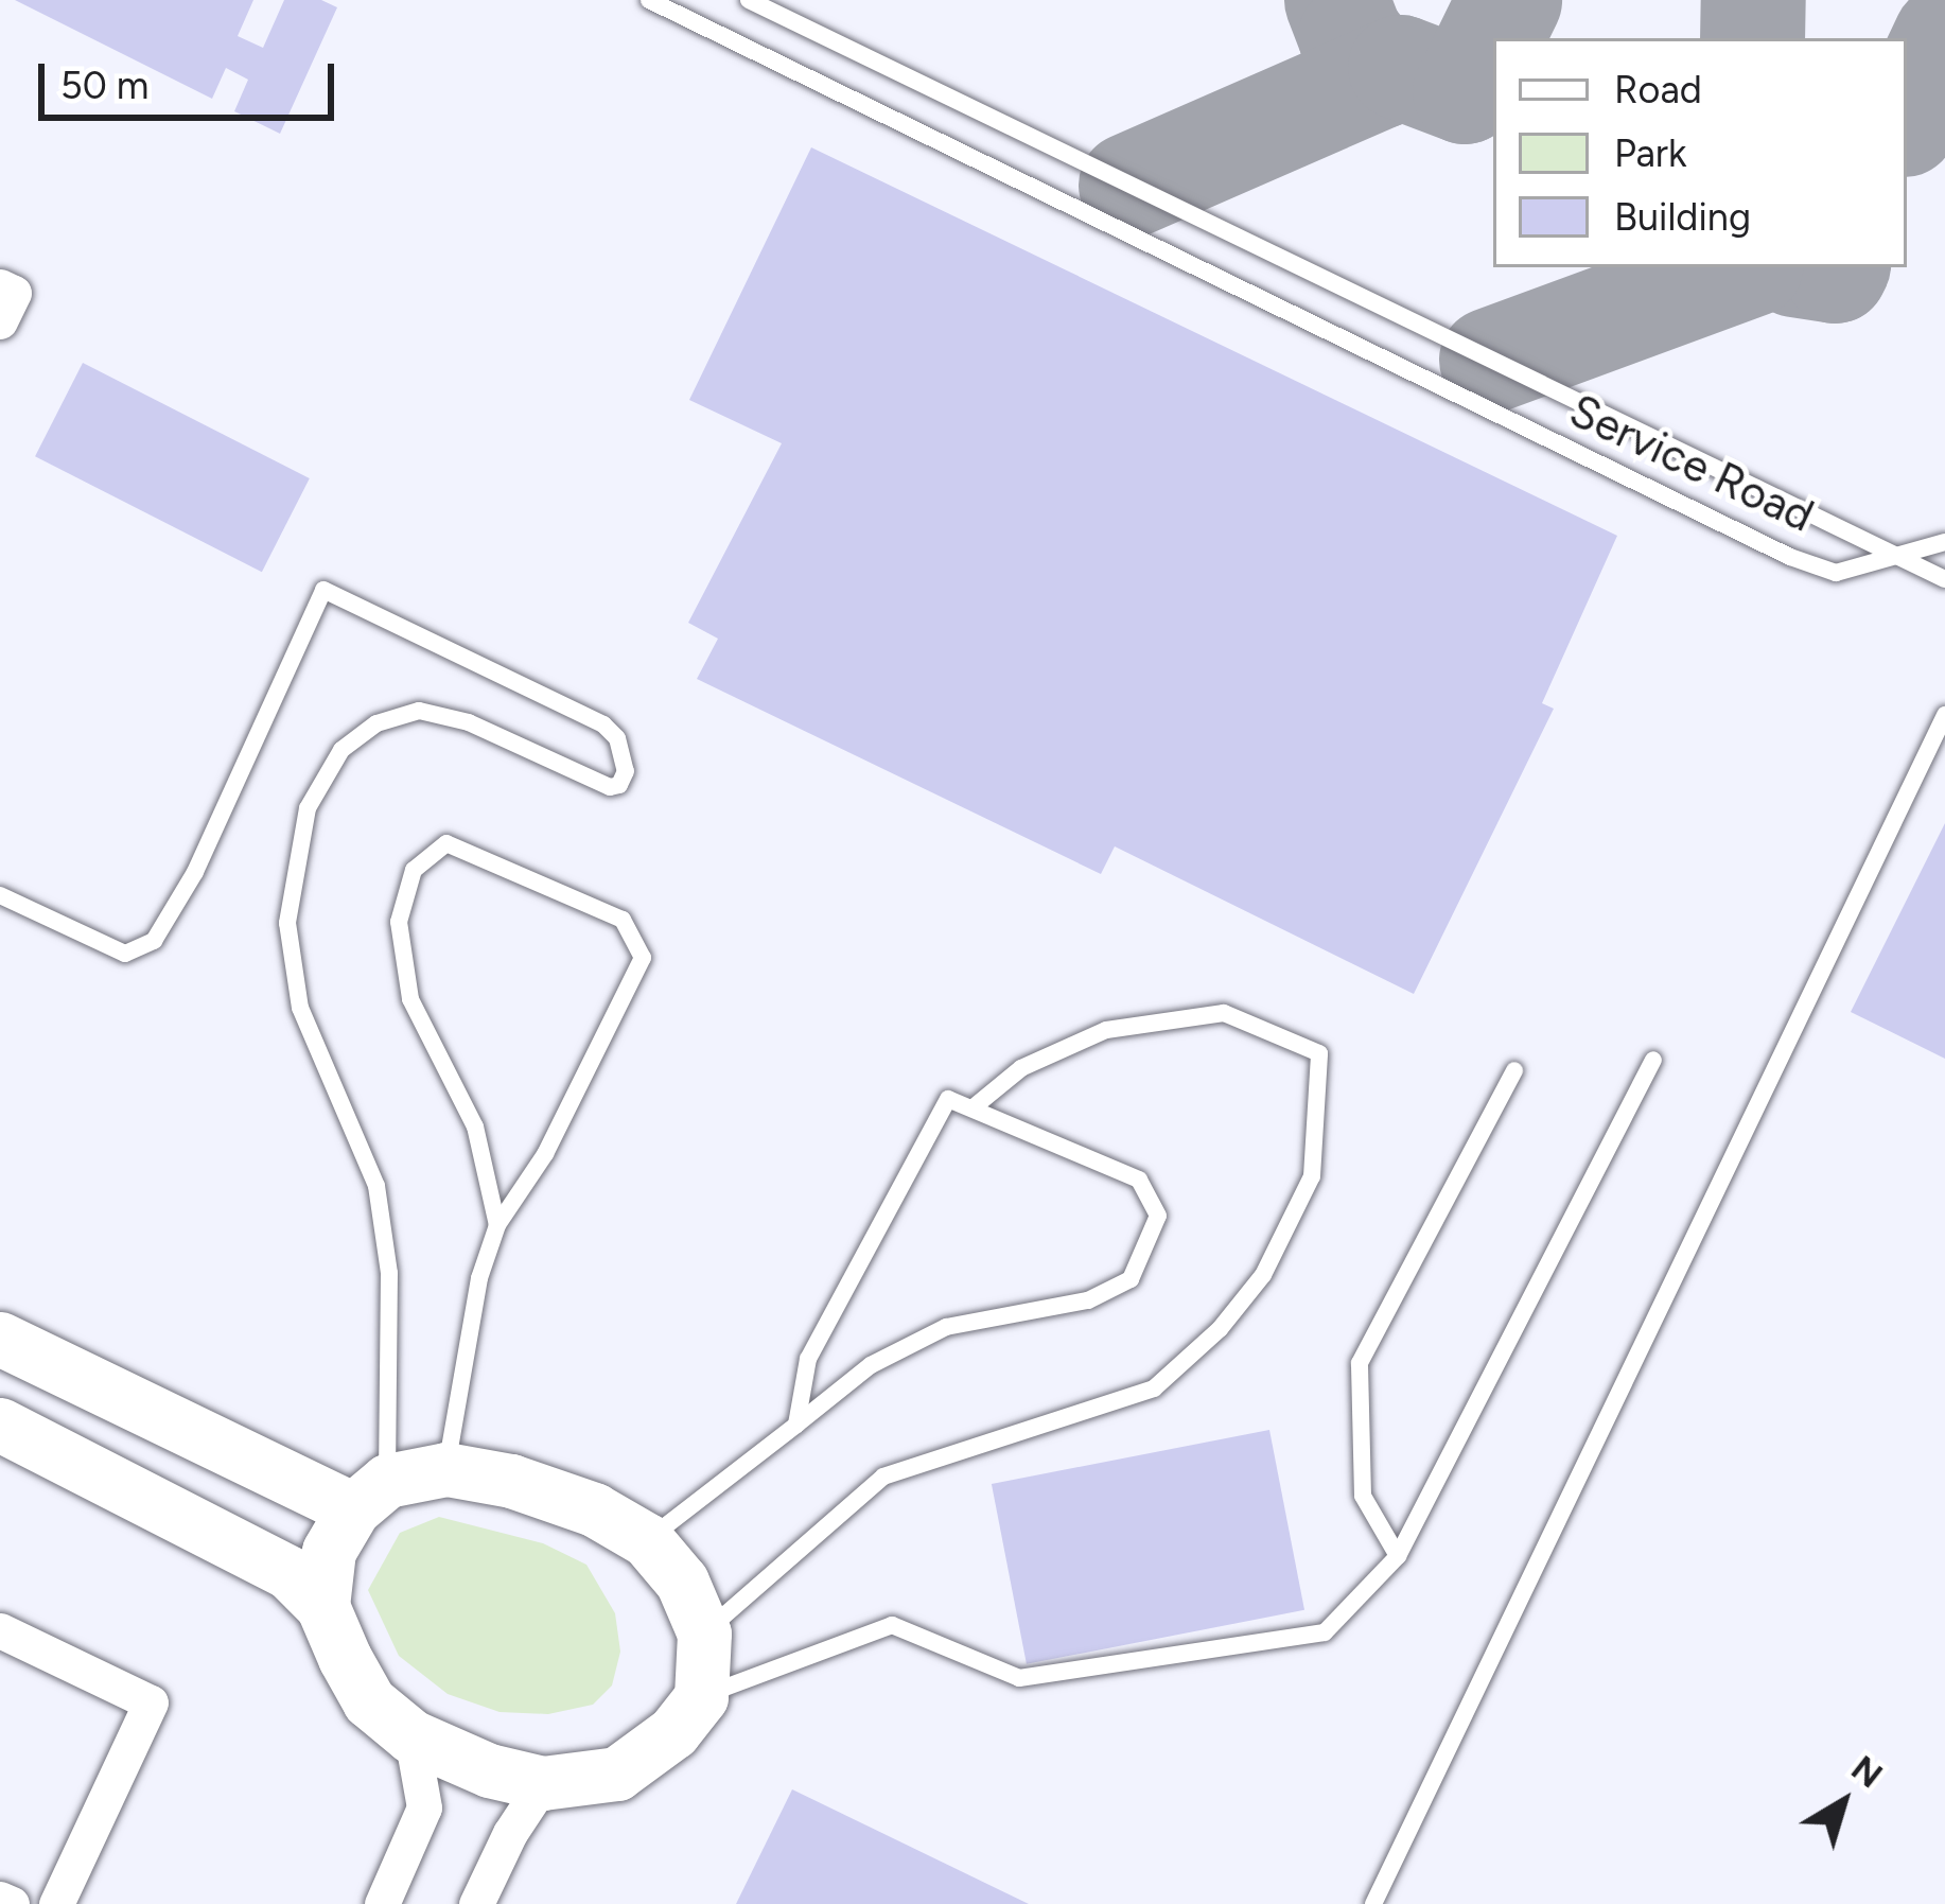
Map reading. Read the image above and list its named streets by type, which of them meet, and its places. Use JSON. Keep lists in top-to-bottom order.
{
  "streets": {
    "lane": ["Service Road"]
  },
  "legend": ["Road", "Park", "Building"],
  "scale_bar": "50 m",
  "north": "top right"
}
